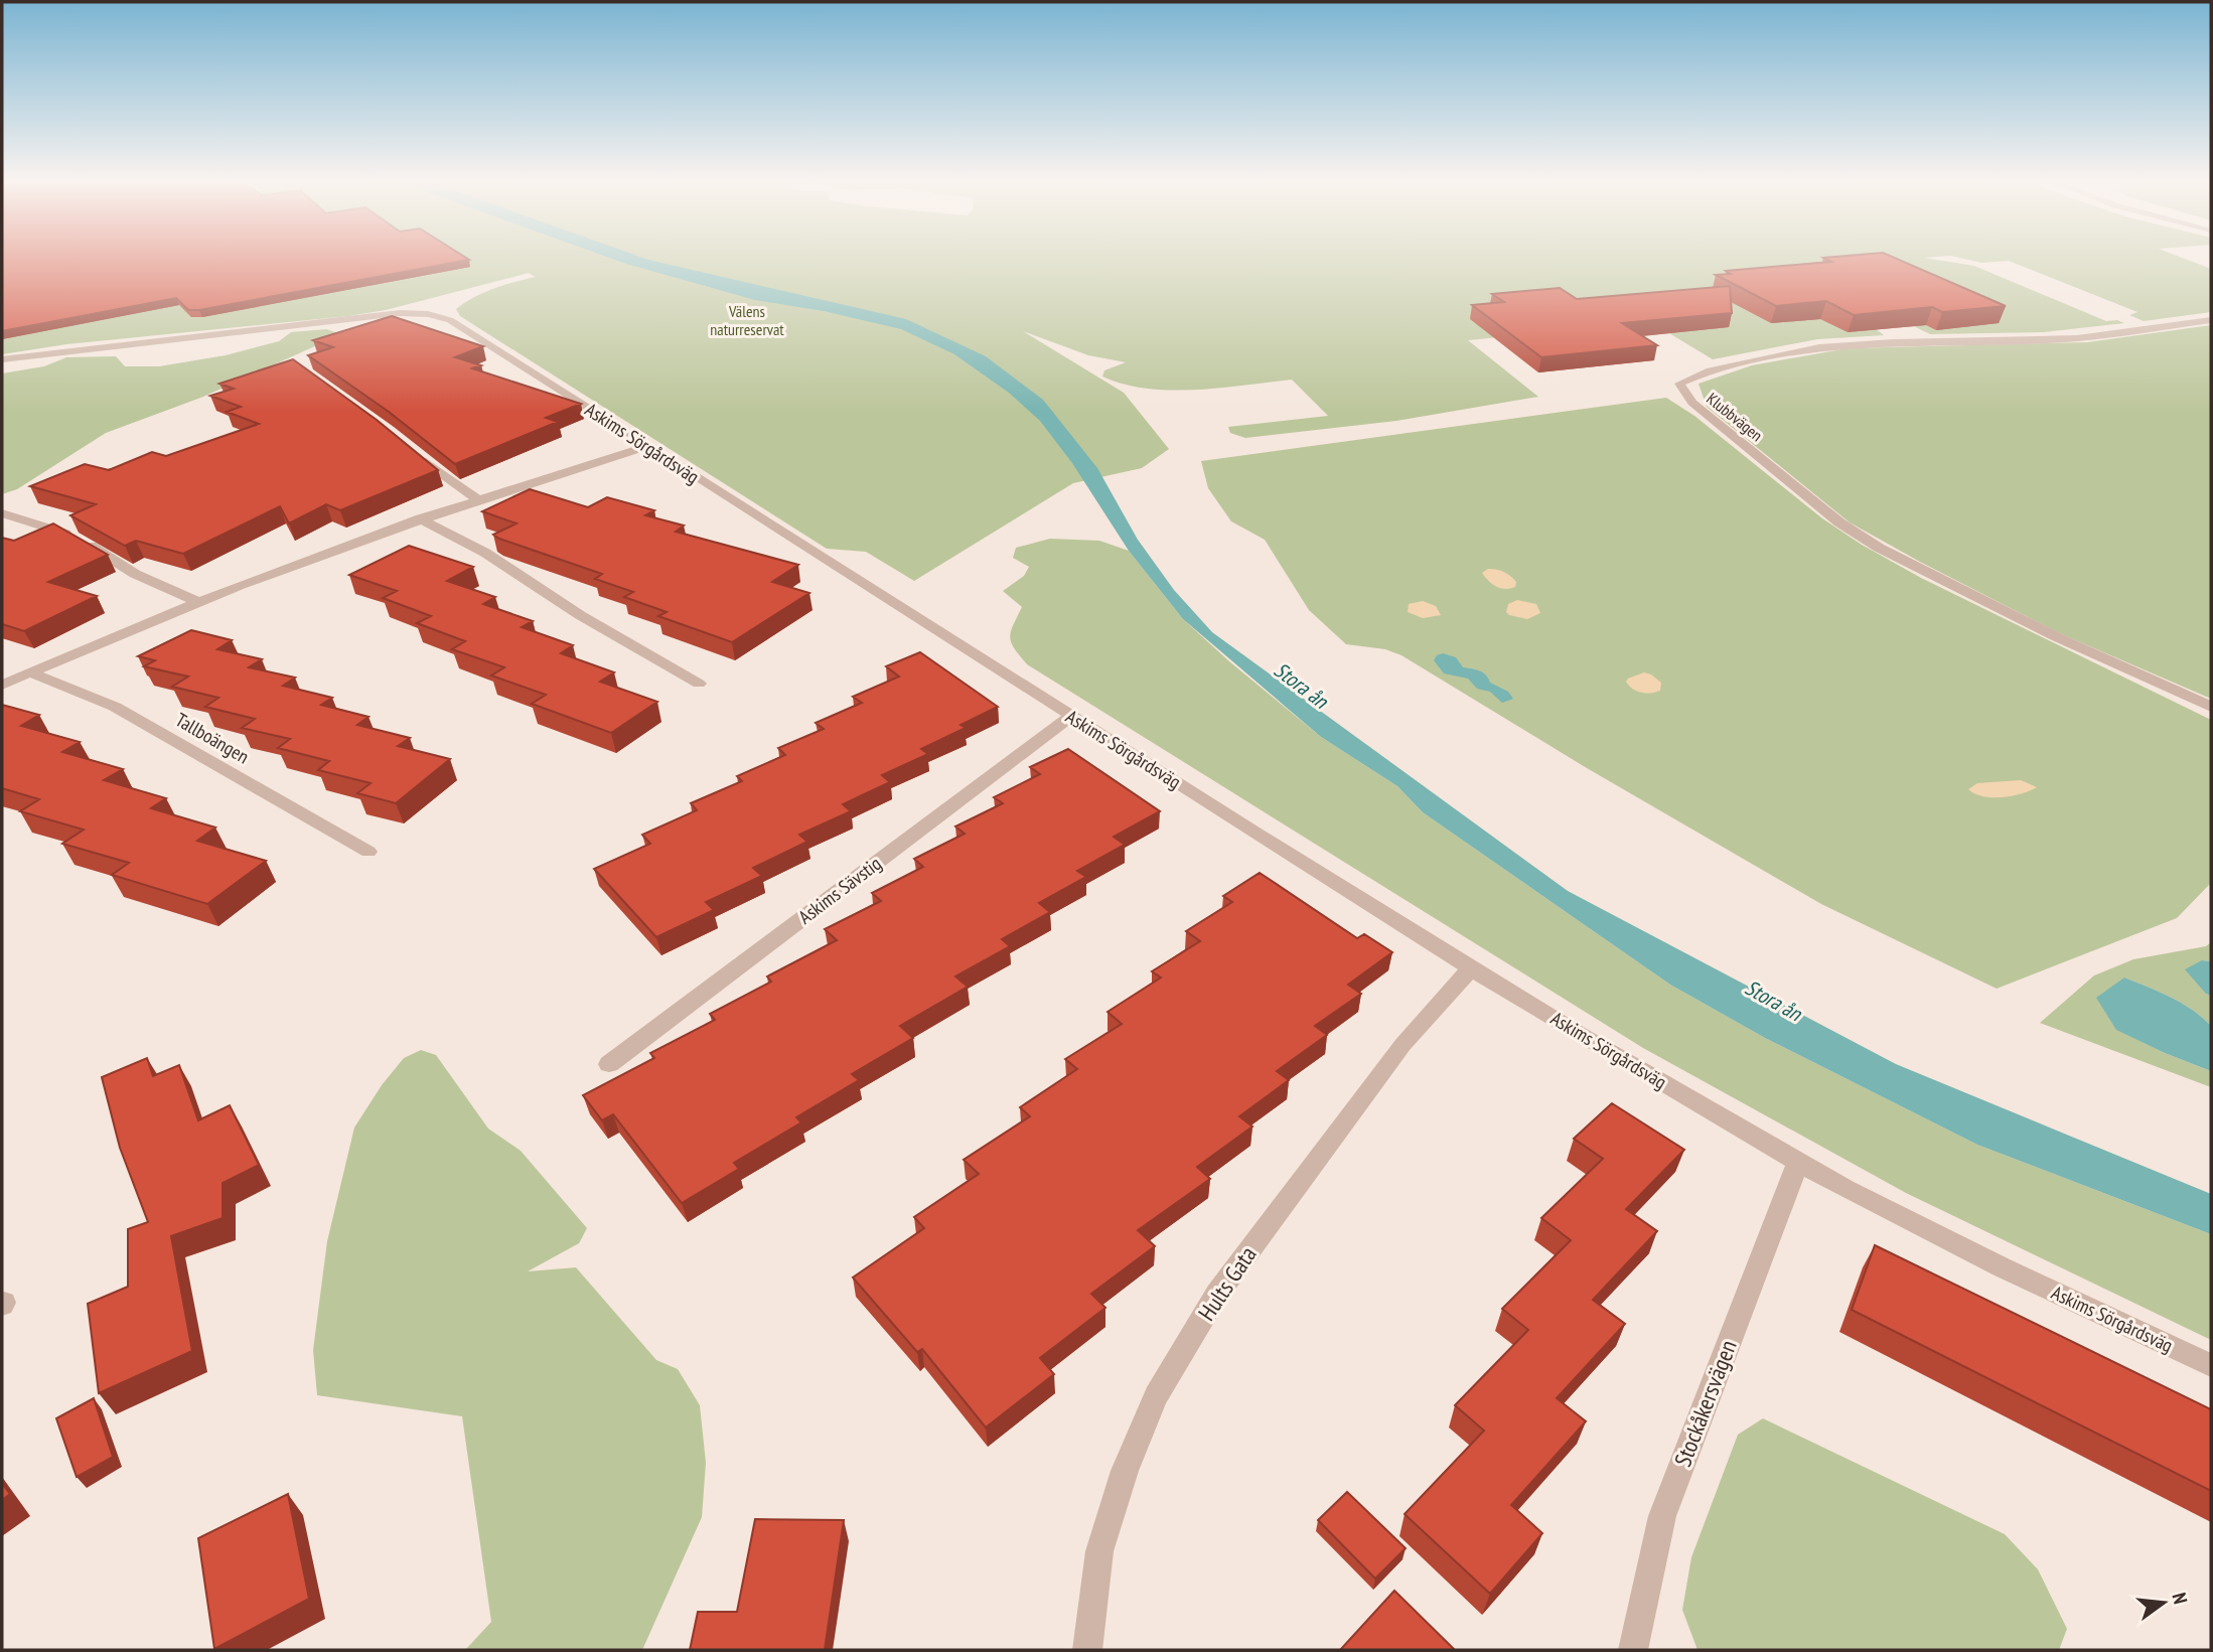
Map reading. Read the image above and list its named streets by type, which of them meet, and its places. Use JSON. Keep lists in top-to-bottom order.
{
  "streets": {
    "street": [
      "Klubbvägen",
      "Askims Sörgårdsväg",
      "Tallboängen",
      "Askims Sävstig",
      "Hults Gata",
      "Stockåkersvägen"
    ]
  },
  "crossings": [
    ["Askims Sörgårdsväg", "Askims Sävstig"],
    ["Askims Sörgårdsväg", "Hults Gata"],
    ["Askims Sörgårdsväg", "Stockåkersvägen"]
  ],
  "water": ["Stora ån"],
  "parks": ["Välens naturreservat"],
  "north": "right"
}
